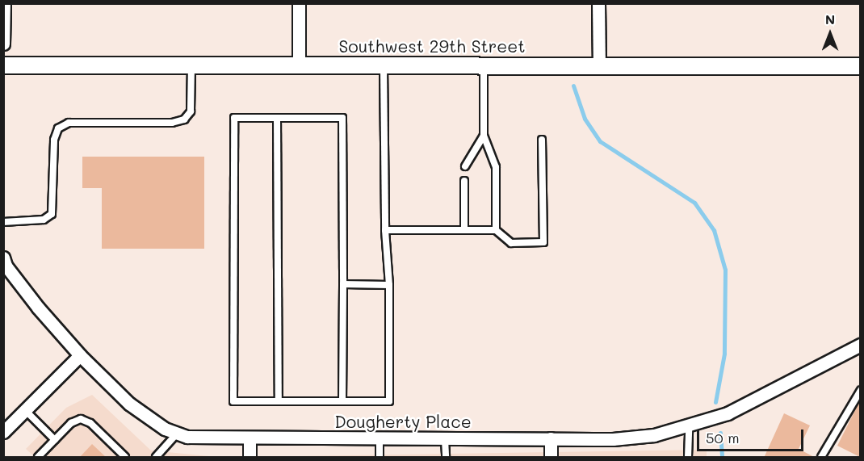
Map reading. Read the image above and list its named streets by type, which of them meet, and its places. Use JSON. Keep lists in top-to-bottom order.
{
  "streets": {
    "street": ["Southwest 29th Street", "Dougherty Place"]
  },
  "scale_bar": "50 m",
  "north": "top"
}
